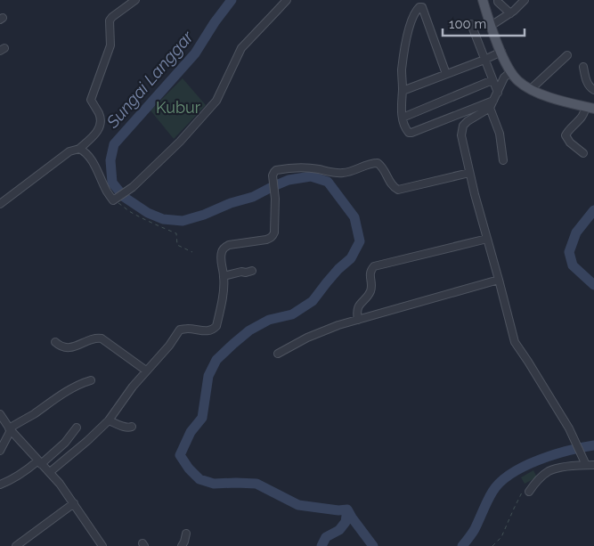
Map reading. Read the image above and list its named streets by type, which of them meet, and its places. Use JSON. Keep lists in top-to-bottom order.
{
  "water": ["Sungai Langgar"],
  "parks": ["Kubur"],
  "scale_bar": "100 m"
}
